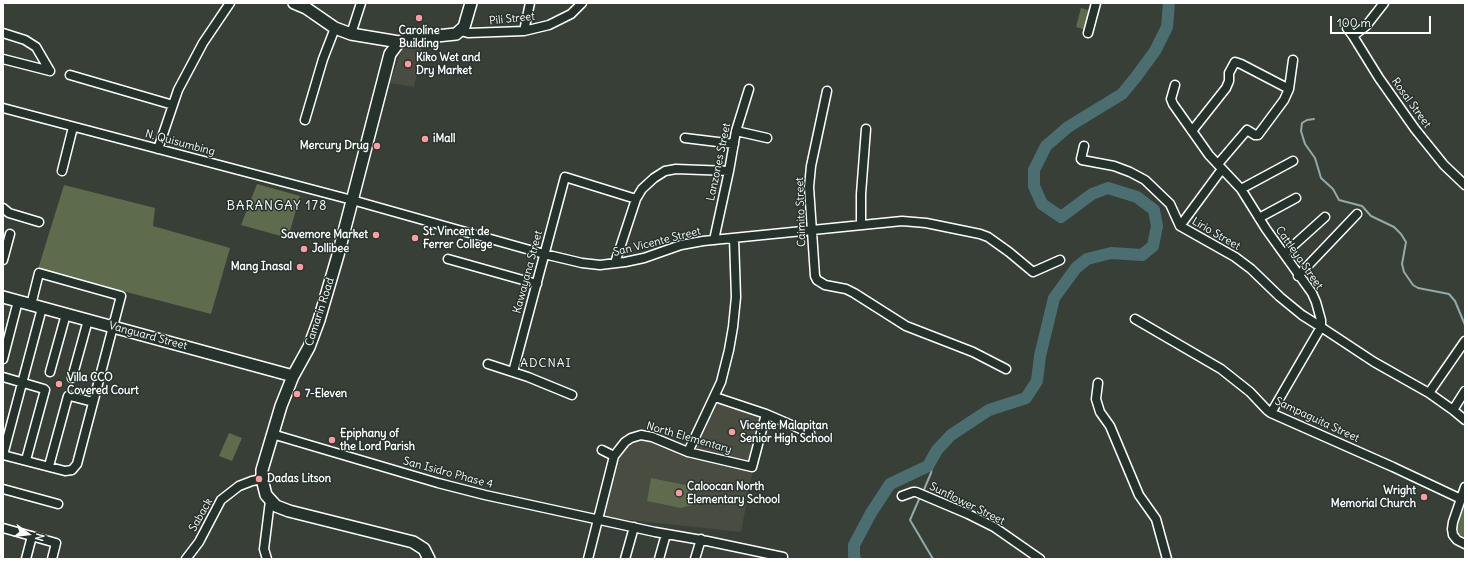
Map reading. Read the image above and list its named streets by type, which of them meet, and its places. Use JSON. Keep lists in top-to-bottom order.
{
  "streets": {
    "main road": ["Camarin Road", "Vanguard Street"],
    "street": [
      "Pili Street",
      "Rosal Street",
      "N. Quisumbing",
      "Lanzones Street",
      "Caimito Street",
      "Lirio Street",
      "San Vicente Street",
      "Cattleya Street",
      "Kawayana Street",
      "Sampaguita Street",
      "North Elementary",
      "San Isidro Phase 4",
      "Sunflower Street",
      "Saback"
    ]
  },
  "crossings": [
    ["N. Quisumbing", "San Vicente Street"],
    ["N. Quisumbing", "Camarin Road"],
    ["Lanzones Street", "San Vicente Street"],
    ["Caimito Street", "San Vicente Street"],
    ["Lirio Street", "Cattleya Street"],
    ["San Vicente Street", "Kawayana Street"],
    ["San Vicente Street", "Camarin Road"],
    ["Camarin Road", "Vanguard Street"],
    ["Camarin Road", "San Isidro Phase 4"],
    ["Camarin Road", "Saback"],
    ["North Elementary", "San Isidro Phase 4"]
  ],
  "districts": ["BARANGAY 178", "ADCNAI"],
  "places": [
    "Caroline Building",
    "Kiko Wet and Dry Market",
    "iMall",
    "Mercury Drug",
    "Savemore Market",
    "St. Vincent de Ferrer College",
    "Jollibee",
    "Mang Inasal",
    "Villa CCO Covered Court",
    "7-Eleven",
    "Vicente Malapitan Senior High School",
    "Epiphany of the Lord Parish",
    "Dadas Litson",
    "Caloocan North Elementary School",
    "Wright Memorial Church"
  ],
  "scale_bar": "100 m",
  "north": "right"
}
